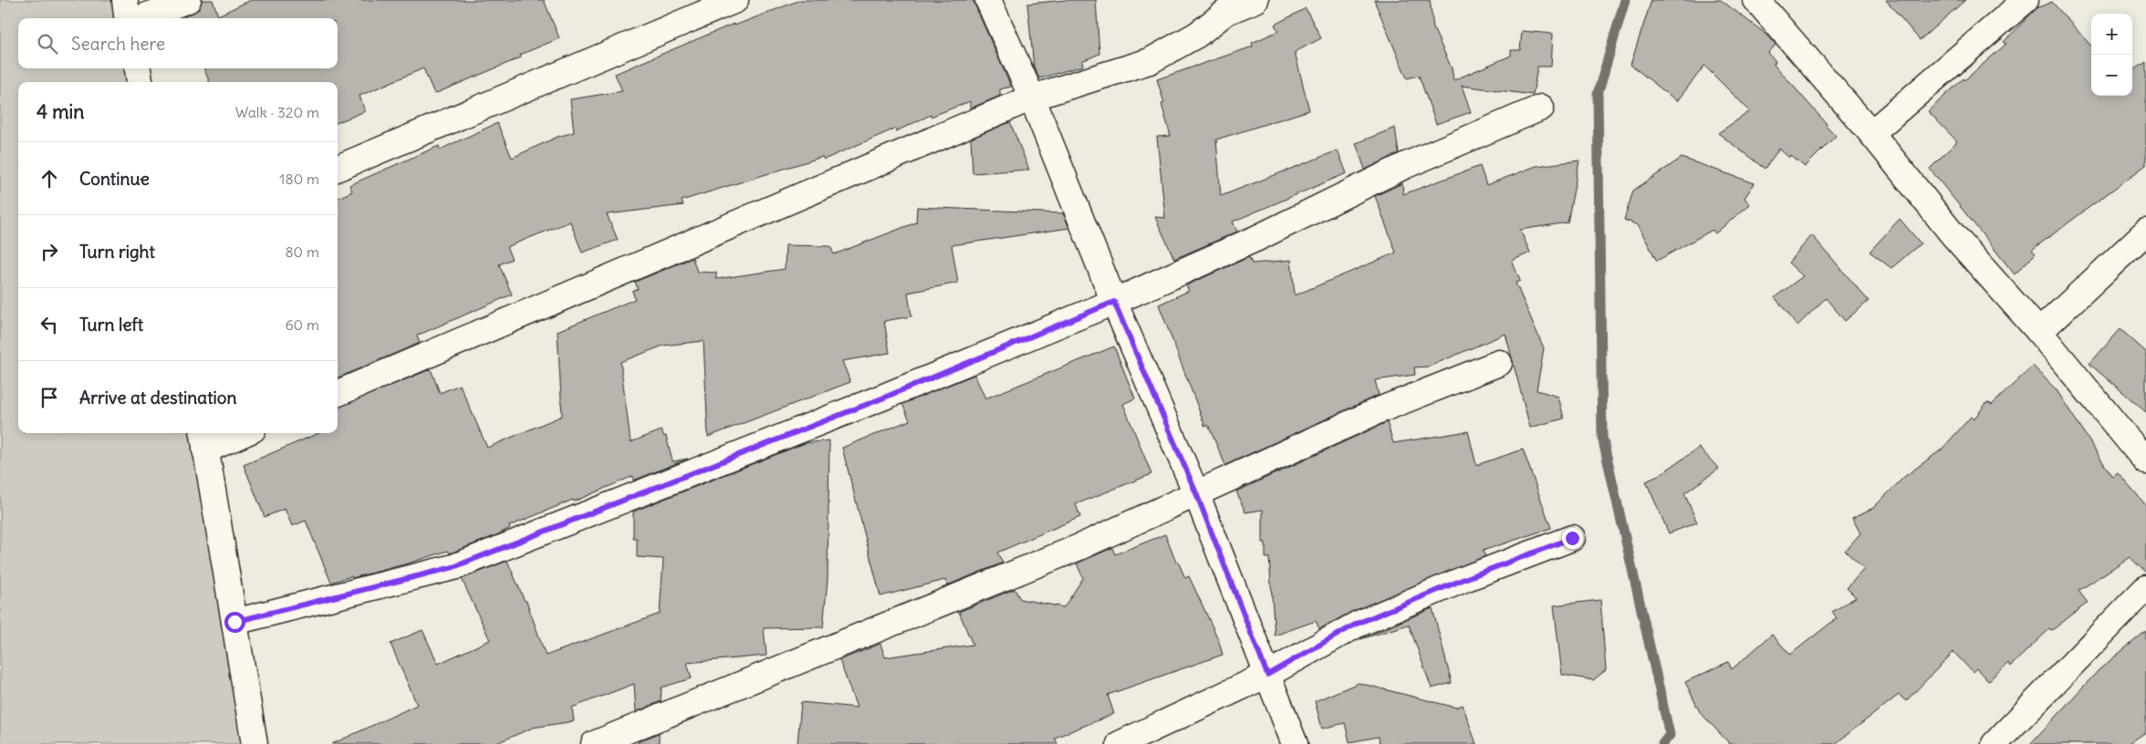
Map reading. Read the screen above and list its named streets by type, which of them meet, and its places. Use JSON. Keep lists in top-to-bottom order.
{
  "page": {
    "map_buttons": ["+", "−"],
    "search": "Search here",
    "heading": ["4 min", "Walk · 320 m"],
    "list": [
      ["Continue", "180 m"],
      ["Turn right", "80 m"],
      ["Turn left", "60 m"],
      "Arrive at destination"
    ]
  }
}
